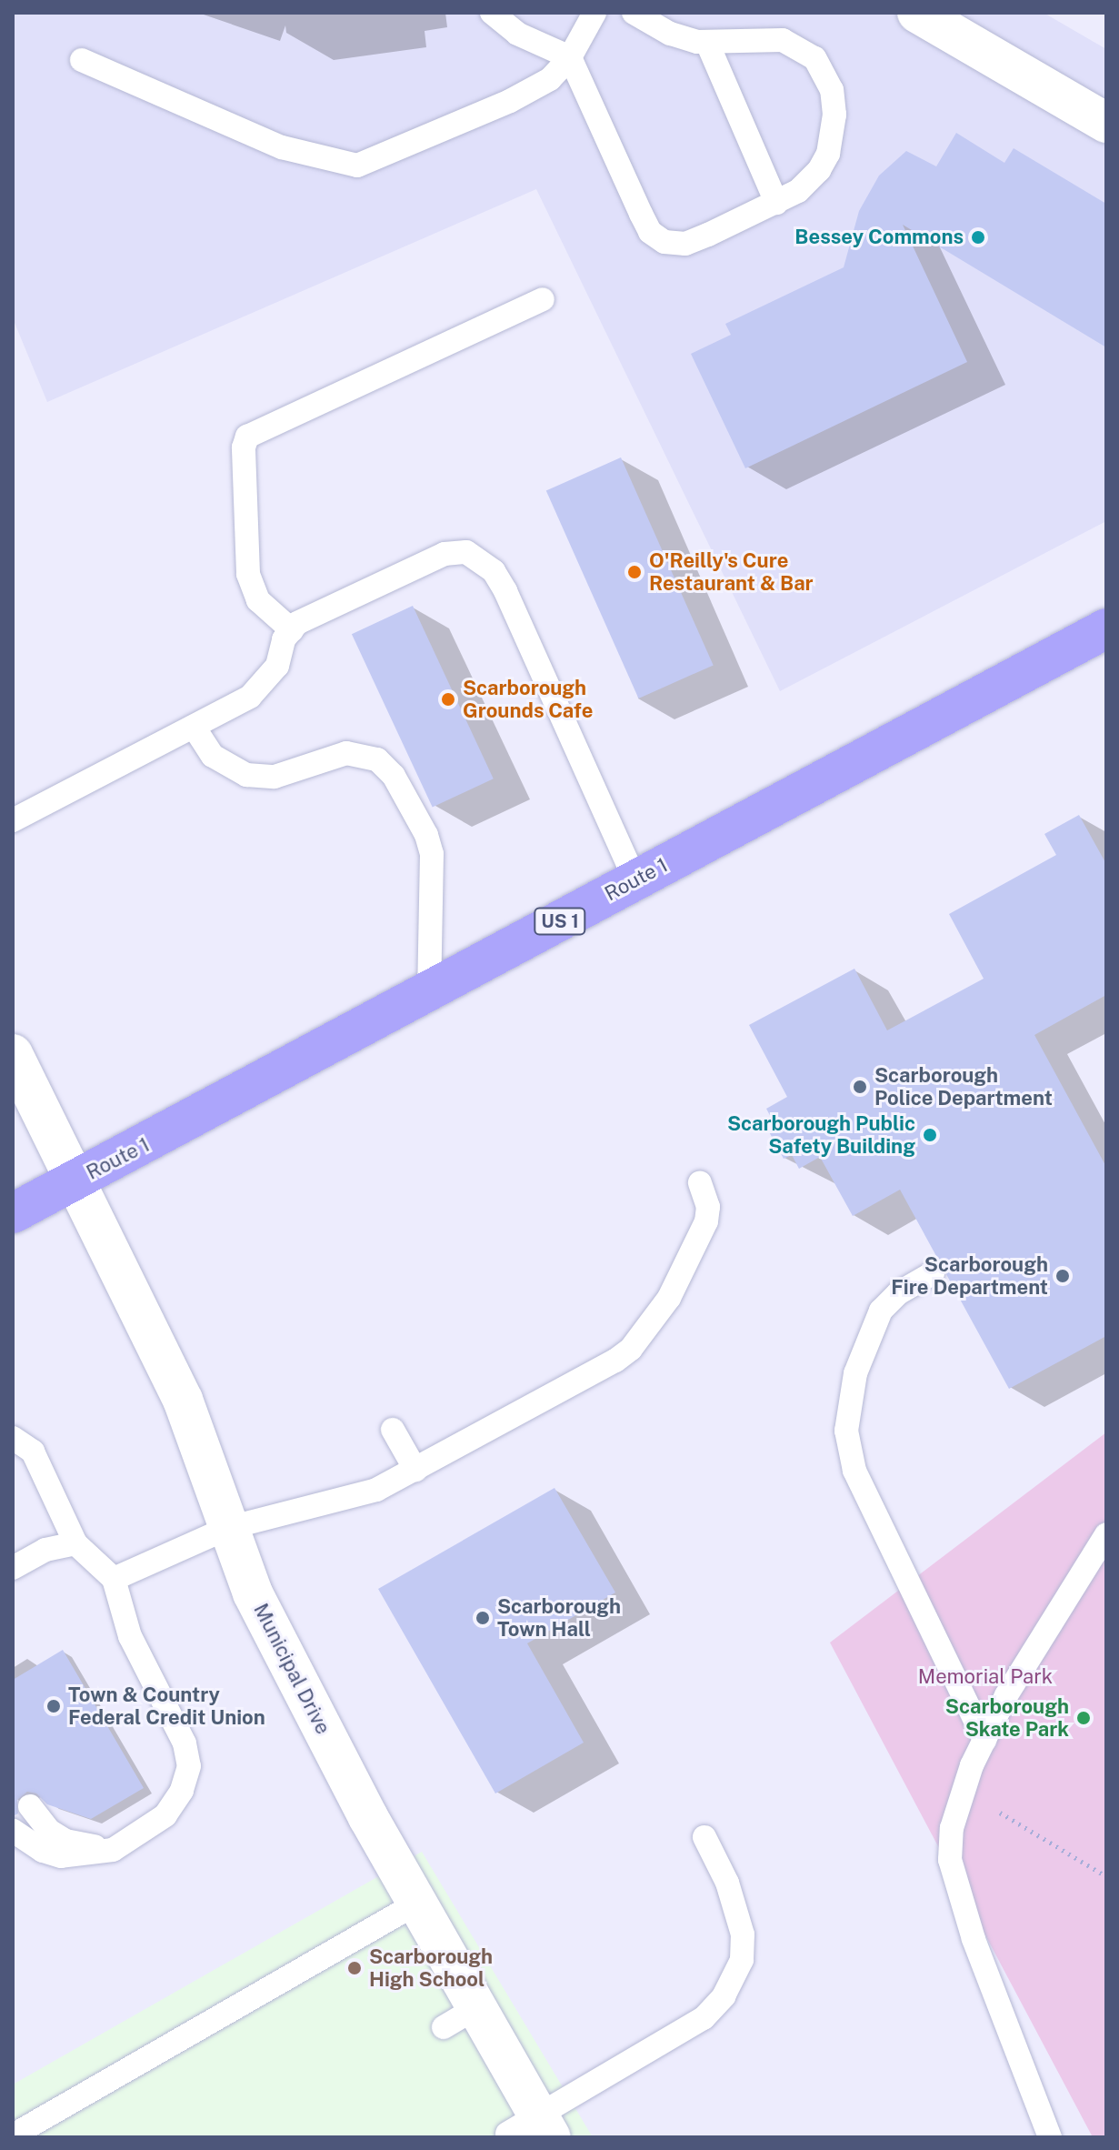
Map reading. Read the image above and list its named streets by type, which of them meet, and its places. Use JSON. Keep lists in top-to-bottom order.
{
  "streets": {
    "main road": ["Route 1", "US 1"],
    "street": ["Municipal Drive"]
  },
  "crossings": [
    ["Route 1", "Municipal Drive"]
  ],
  "parks": ["Memorial Park"],
  "places": [
    "Bessey Commons",
    "O'Reilly's Cure Restaurant & Bar",
    "Scarborough Grounds Cafe",
    "Scarborough Police Department",
    "Scarborough Public Safety Building",
    "Scarborough Fire Department",
    "Scarborough Town Hall",
    "Town & Country Federal Credit Union",
    "Scarborough Skate Park",
    "Scarborough High School"
  ]
}
